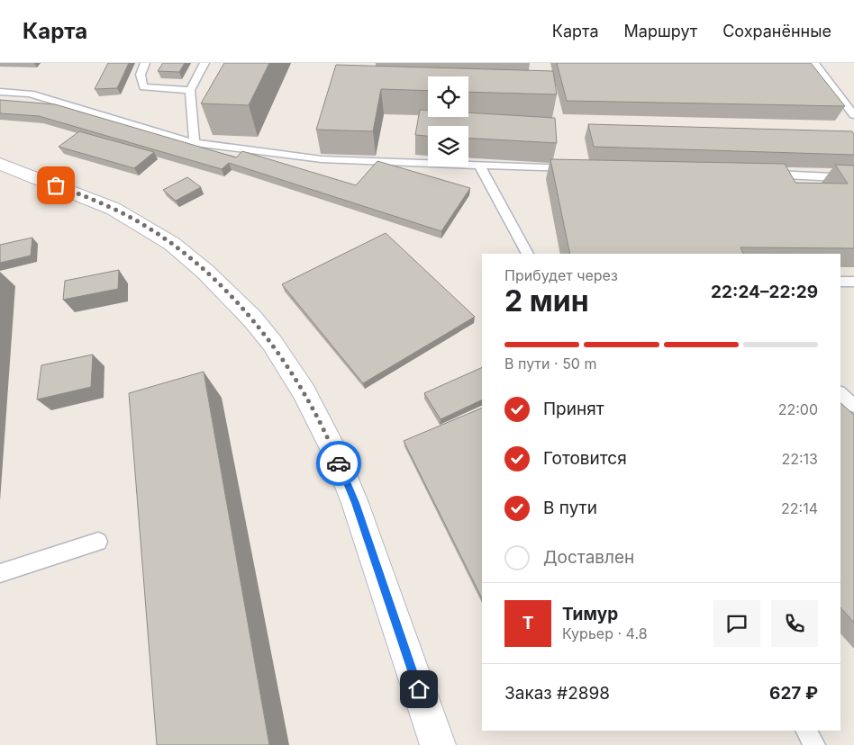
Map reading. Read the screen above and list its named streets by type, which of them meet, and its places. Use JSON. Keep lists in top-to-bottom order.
{
  "page": {
    "header": "Карта",
    "nav": ["Карта", "Маршрут", "Сохранённые"],
    "heading": ["2 мин", "Прибудет через", "22:24–22:29"],
    "panel": [
      "Тимур",
      "Курьер · 4.8",
      "Заказ #2898",
      "627 ₽"
    ],
    "bar": "В пути · 50 m",
    "list": [
      ["Принят", "22:00"],
      ["Готовится", "22:13"],
      ["В пути", "22:14"],
      "Доставлен"
    ],
    "round": "Т"
  }
}
